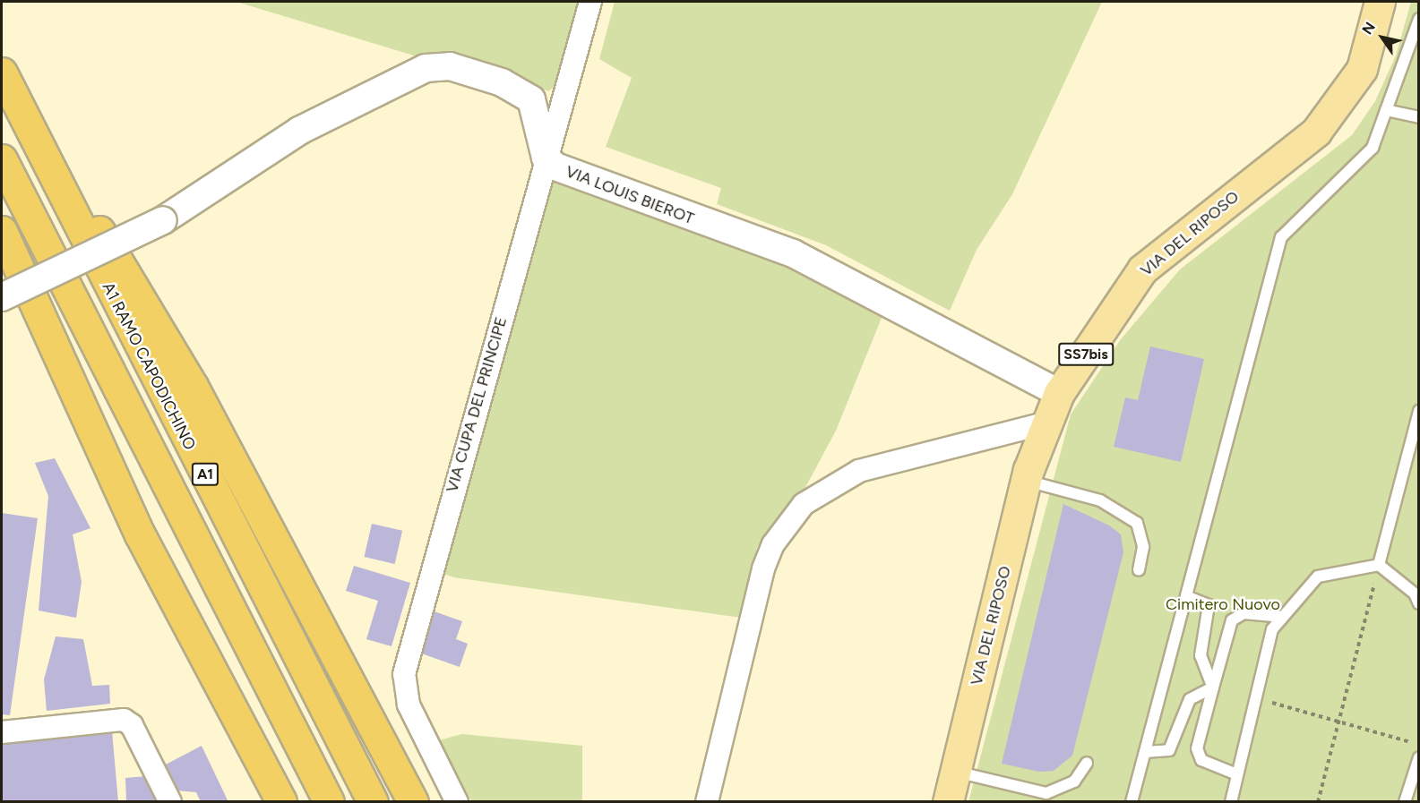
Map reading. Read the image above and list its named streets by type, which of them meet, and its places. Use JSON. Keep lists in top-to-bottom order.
{
  "streets": {
    "highway": ["A1 RAMO CAPODICHINO", "A1"],
    "main road": ["VIA DEL RIPOSO", "SS7bis"],
    "street": ["VIA LOUIS BIEROT", "VIA CUPA DEL PRINCIPE"]
  },
  "crossings": [
    ["VIA LOUIS BIEROT", "VIA DEL RIPOSO"],
    ["VIA LOUIS BIEROT", "VIA CUPA DEL PRINCIPE"]
  ],
  "parks": ["Cimitero Nuovo"],
  "north": "top left"
}
